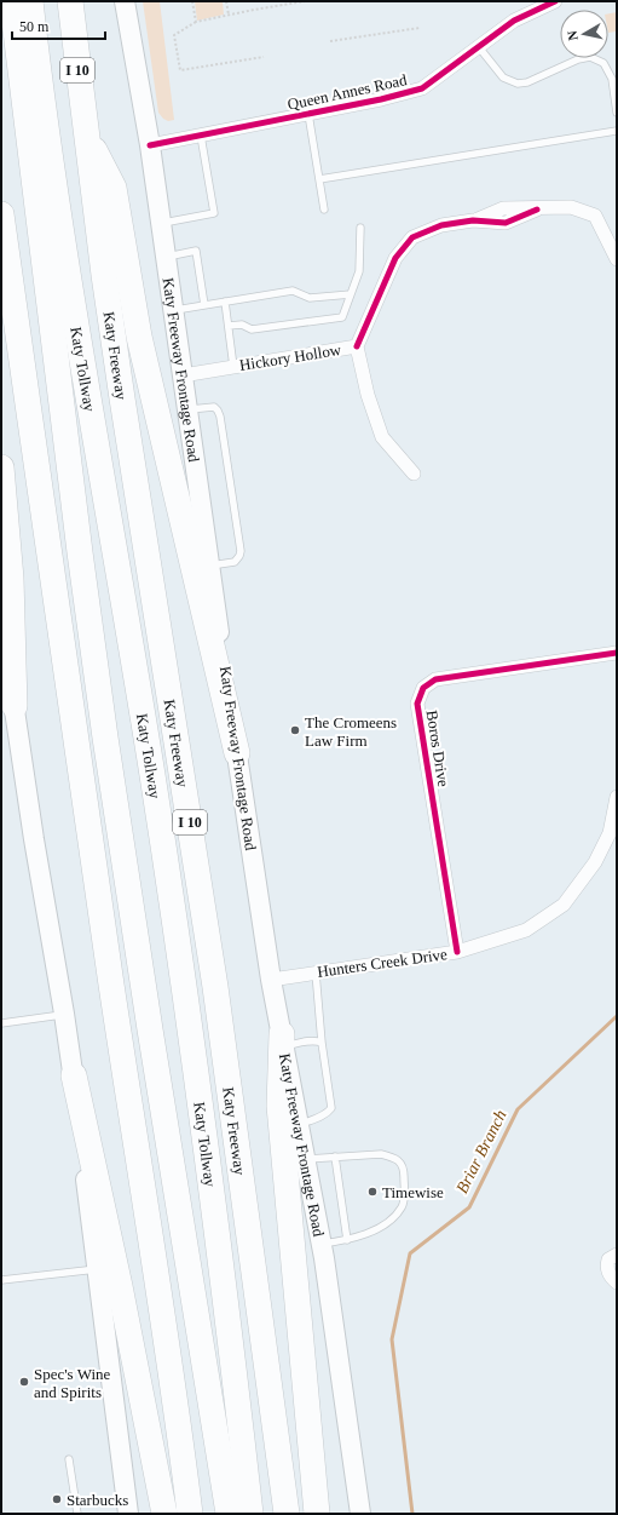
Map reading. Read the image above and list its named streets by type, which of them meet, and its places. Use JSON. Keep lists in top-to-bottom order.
{
  "streets": {
    "highway": ["I 10", "Katy Freeway", "Katy Tollway"],
    "main road": ["Katy Freeway Frontage Road"],
    "street": [
      "Queen Annes Road",
      "Hickory Hollow",
      "Boros Drive",
      "Hunters Creek Drive"
    ]
  },
  "crossings": [
    ["Queen Annes Road", "Katy Freeway Frontage Road"],
    ["Hickory Hollow", "Katy Freeway Frontage Road"],
    ["Katy Freeway Frontage Road", "Hunters Creek Drive"],
    ["Boros Drive", "Hunters Creek Drive"]
  ],
  "water": ["Briar Branch"],
  "places": [
    "The Cromeens Law Firm",
    "Timewise",
    "Spec's Wine and Spirits",
    "Starbucks"
  ],
  "scale_bar": "50 m",
  "north": "left"
}
